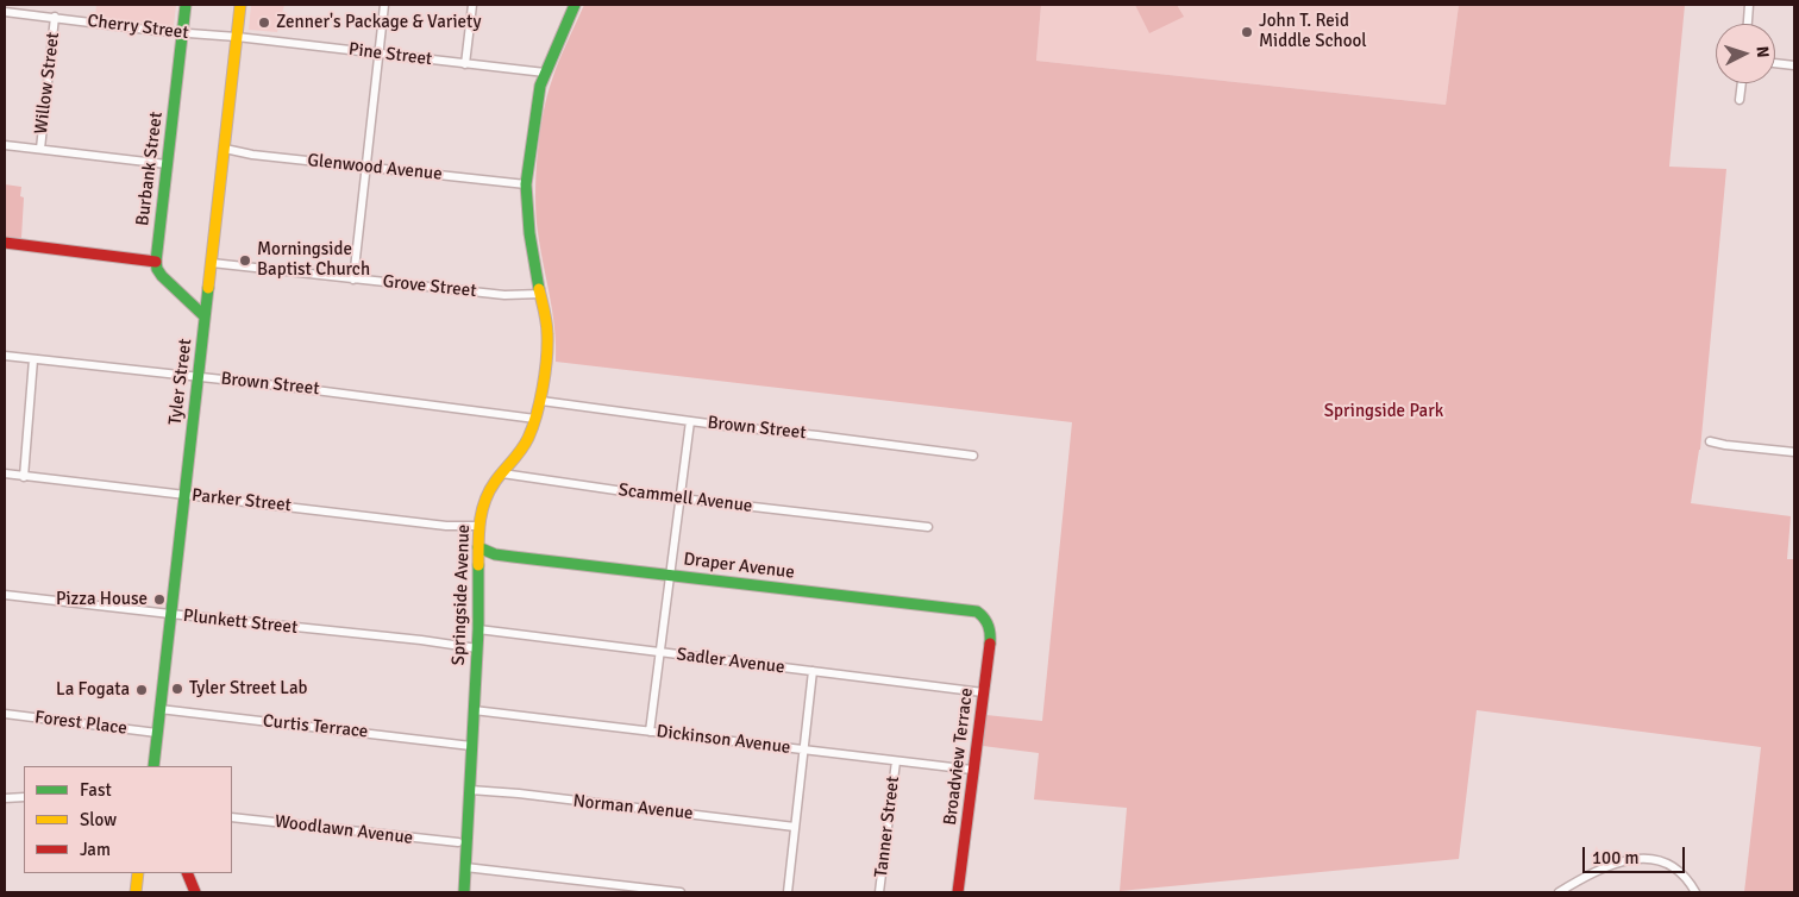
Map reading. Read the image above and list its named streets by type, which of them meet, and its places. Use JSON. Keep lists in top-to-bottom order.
{
  "streets": {
    "street": [
      "Cherry Street",
      "Pine Street",
      "Willow Street",
      "Glenwood Avenue",
      "Burbank Street",
      "Grove Street",
      "Tyler Street",
      "Brown Street",
      "Scammell Avenue",
      "Parker Street",
      "Draper Avenue",
      "Springside Avenue",
      "Plunkett Street",
      "Sadler Avenue",
      "Forest Place",
      "Curtis Terrace",
      "Dickinson Avenue",
      "Broadview Terrace",
      "Norman Avenue",
      "Tanner Street",
      "Woodlawn Avenue"
    ]
  },
  "crossings": [
    ["Cherry Street", "Pine Street"],
    ["Cherry Street", "Willow Street"],
    ["Cherry Street", "Burbank Street"],
    ["Cherry Street", "Tyler Street"],
    ["Pine Street", "Tyler Street"],
    ["Pine Street", "Springside Avenue"],
    ["Glenwood Avenue", "Tyler Street"],
    ["Glenwood Avenue", "Springside Avenue"],
    ["Grove Street", "Tyler Street"],
    ["Grove Street", "Springside Avenue"],
    ["Tyler Street", "Brown Street"],
    ["Tyler Street", "Parker Street"],
    ["Tyler Street", "Plunkett Street"],
    ["Tyler Street", "Forest Place"],
    ["Tyler Street", "Curtis Terrace"],
    ["Brown Street", "Springside Avenue"],
    ["Scammell Avenue", "Springside Avenue"],
    ["Parker Street", "Springside Avenue"],
    ["Draper Avenue", "Springside Avenue"],
    ["Draper Avenue", "Broadview Terrace"],
    ["Springside Avenue", "Plunkett Street"],
    ["Springside Avenue", "Sadler Avenue"],
    ["Springside Avenue", "Curtis Terrace"],
    ["Springside Avenue", "Dickinson Avenue"],
    ["Springside Avenue", "Norman Avenue"],
    ["Sadler Avenue", "Broadview Terrace"],
    ["Dickinson Avenue", "Broadview Terrace"],
    ["Dickinson Avenue", "Tanner Street"]
  ],
  "parks": ["Springside Park"],
  "places": [
    "Zenner's Package & Variety",
    "John T. Reid Middle School",
    "Morningside Baptist Church",
    "Pizza House",
    "Tyler Street Lab",
    "La Fogata"
  ],
  "legend": ["Fast", "Slow", "Jam"],
  "scale_bar": "100 m",
  "north": "right"
}
